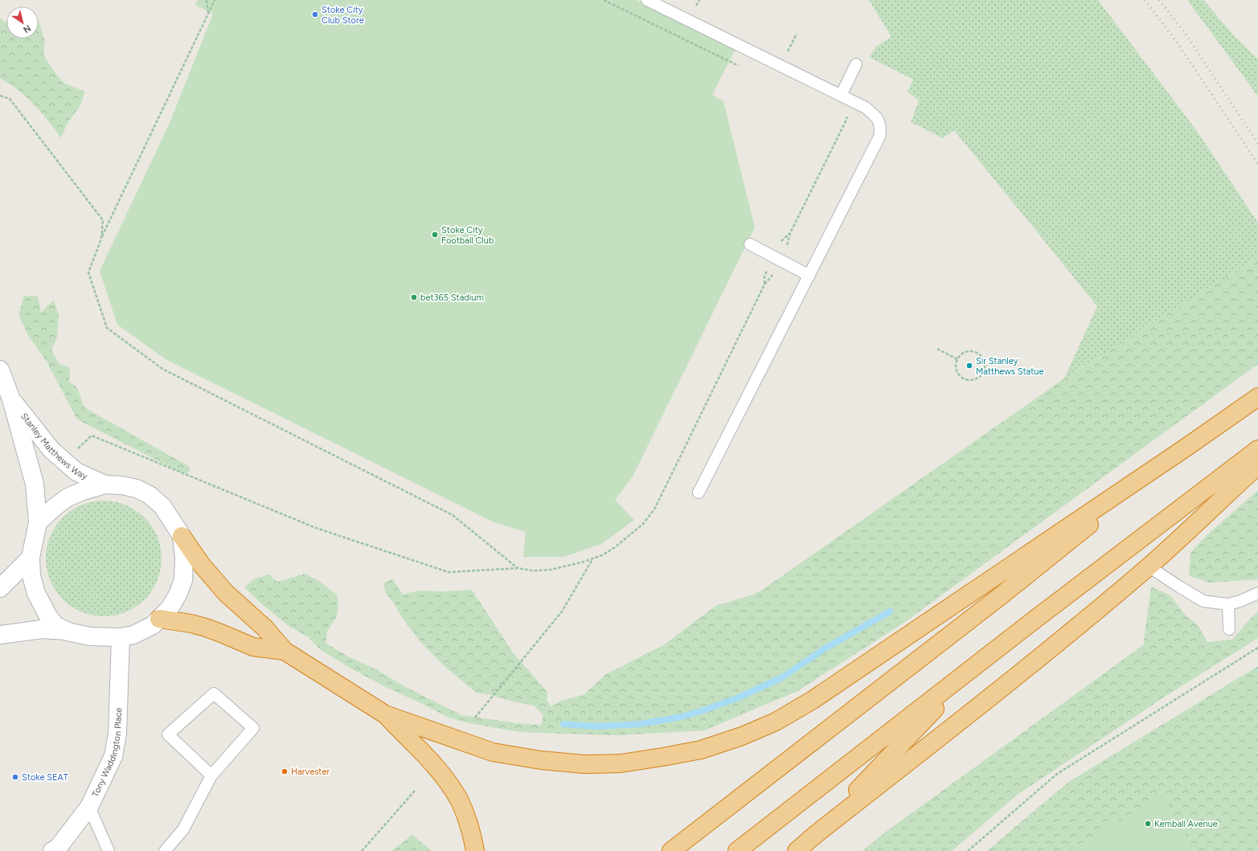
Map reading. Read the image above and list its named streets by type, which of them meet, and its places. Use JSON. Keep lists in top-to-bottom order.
{
  "streets": {
    "main road": ["Stanley Matthews Way", "Tony Waddington Place"]
  },
  "places": [
    "Stoke City Club Store",
    "Stoke City Football Club",
    "bet365 Stadium",
    "Sir Stanley Matthews Statue",
    "Harvester",
    "Stoke SEAT",
    "Kemball Avenue"
  ],
  "north": "bottom right"
}
